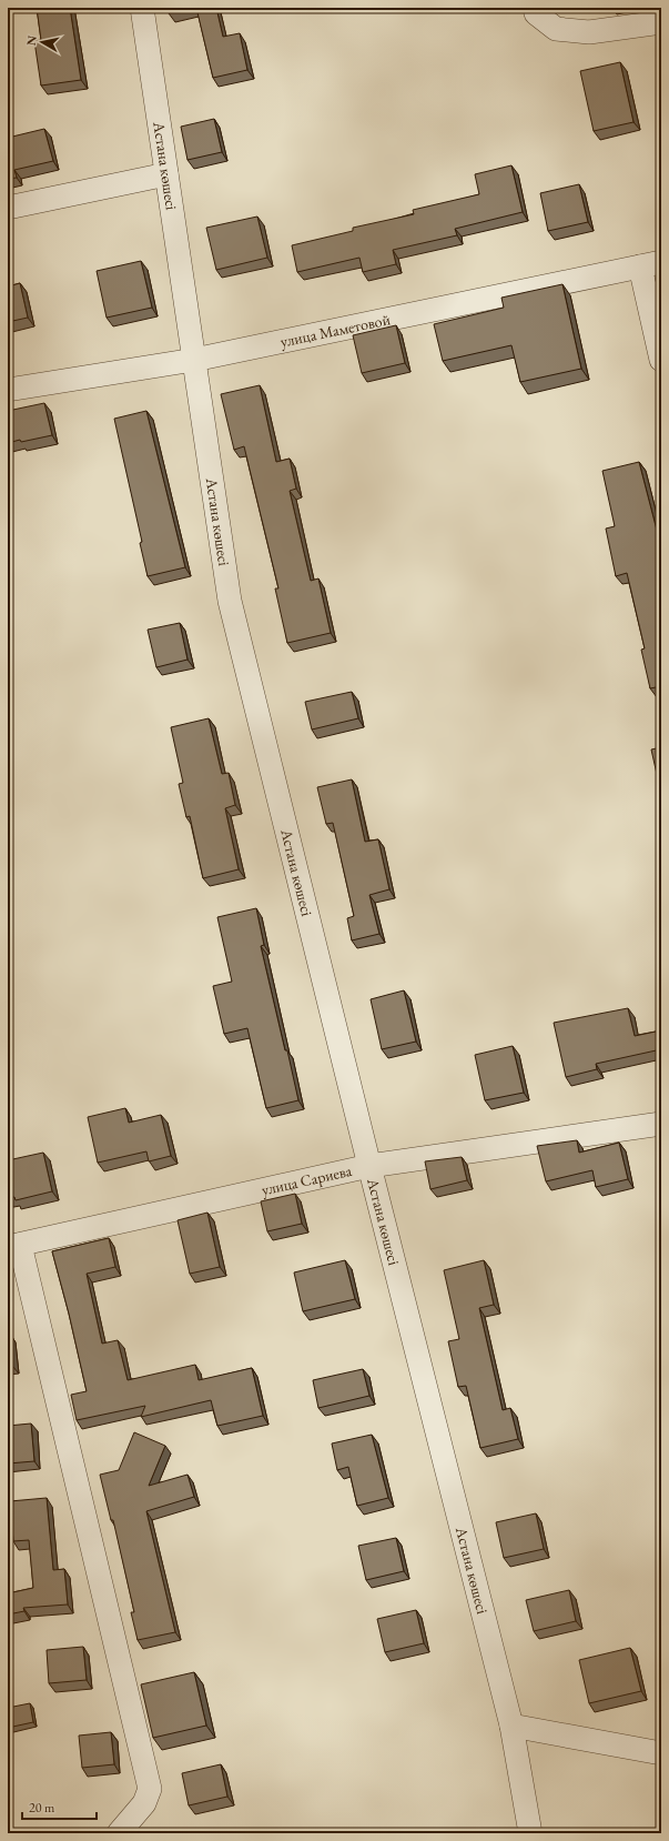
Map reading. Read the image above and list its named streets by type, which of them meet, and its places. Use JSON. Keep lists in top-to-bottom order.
{
  "streets": {
    "street": ["Астана көшесі", "улица Маметовой", "улица Сариева"]
  },
  "crossings": [
    ["Астана көшесі", "улица Маметовой"],
    ["Астана көшесі", "улица Сариева"]
  ],
  "scale_bar": "20 m",
  "north": "left"
}
